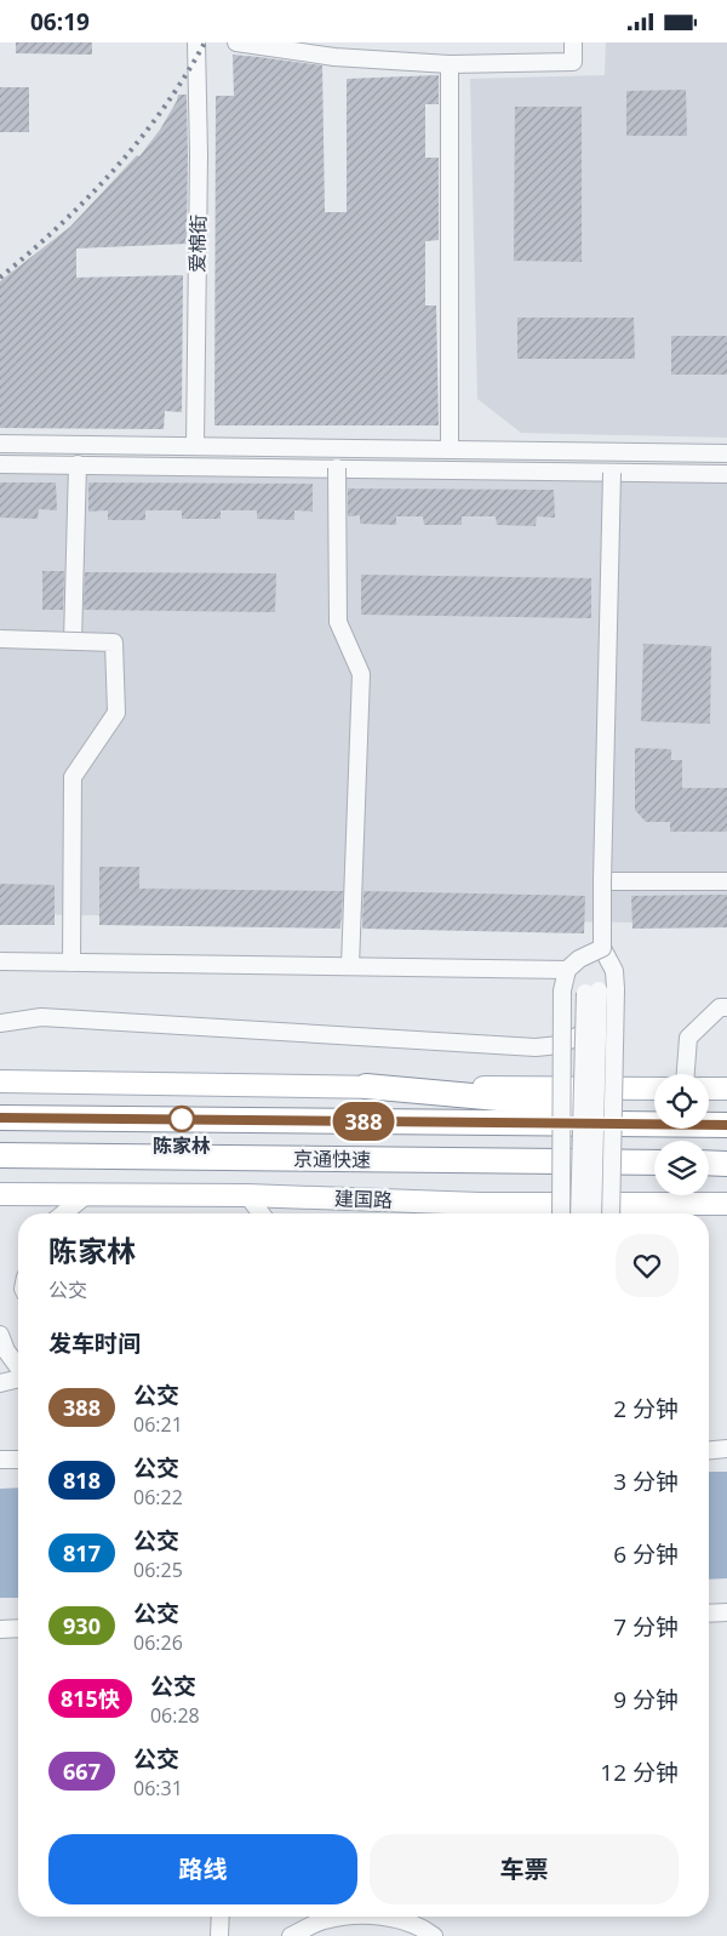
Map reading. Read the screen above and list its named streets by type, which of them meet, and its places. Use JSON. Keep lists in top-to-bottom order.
{
  "streets": {
    "highway": ["京通快速"],
    "main road": ["建国路"],
    "street": ["爱棉街"]
  },
  "places": ["陈家林"],
  "lines": ["bus line 388"],
  "page": {
    "status": "06:19",
    "on_map": "388",
    "heading": [
      ["陈家林", "公交"],
      "发车时间"
    ],
    "list": [
      {
        "mark": "388",
        "name": "公交",
        "note": "06:21",
        "value": "2 分钟"
      },
      {
        "mark": "818",
        "name": "公交",
        "note": "06:22",
        "value": "3 分钟"
      },
      {
        "mark": "817",
        "name": "公交",
        "note": "06:25",
        "value": "6 分钟"
      },
      {
        "mark": "930",
        "name": "公交",
        "note": "06:26",
        "value": "7 分钟"
      },
      {
        "mark": "815快",
        "name": "公交",
        "note": "06:28",
        "value": "9 分钟"
      },
      {
        "mark": "667",
        "name": "公交",
        "note": "06:31",
        "value": "12 分钟"
      }
    ],
    "buttons": ["路线", "车票"]
  }
}
